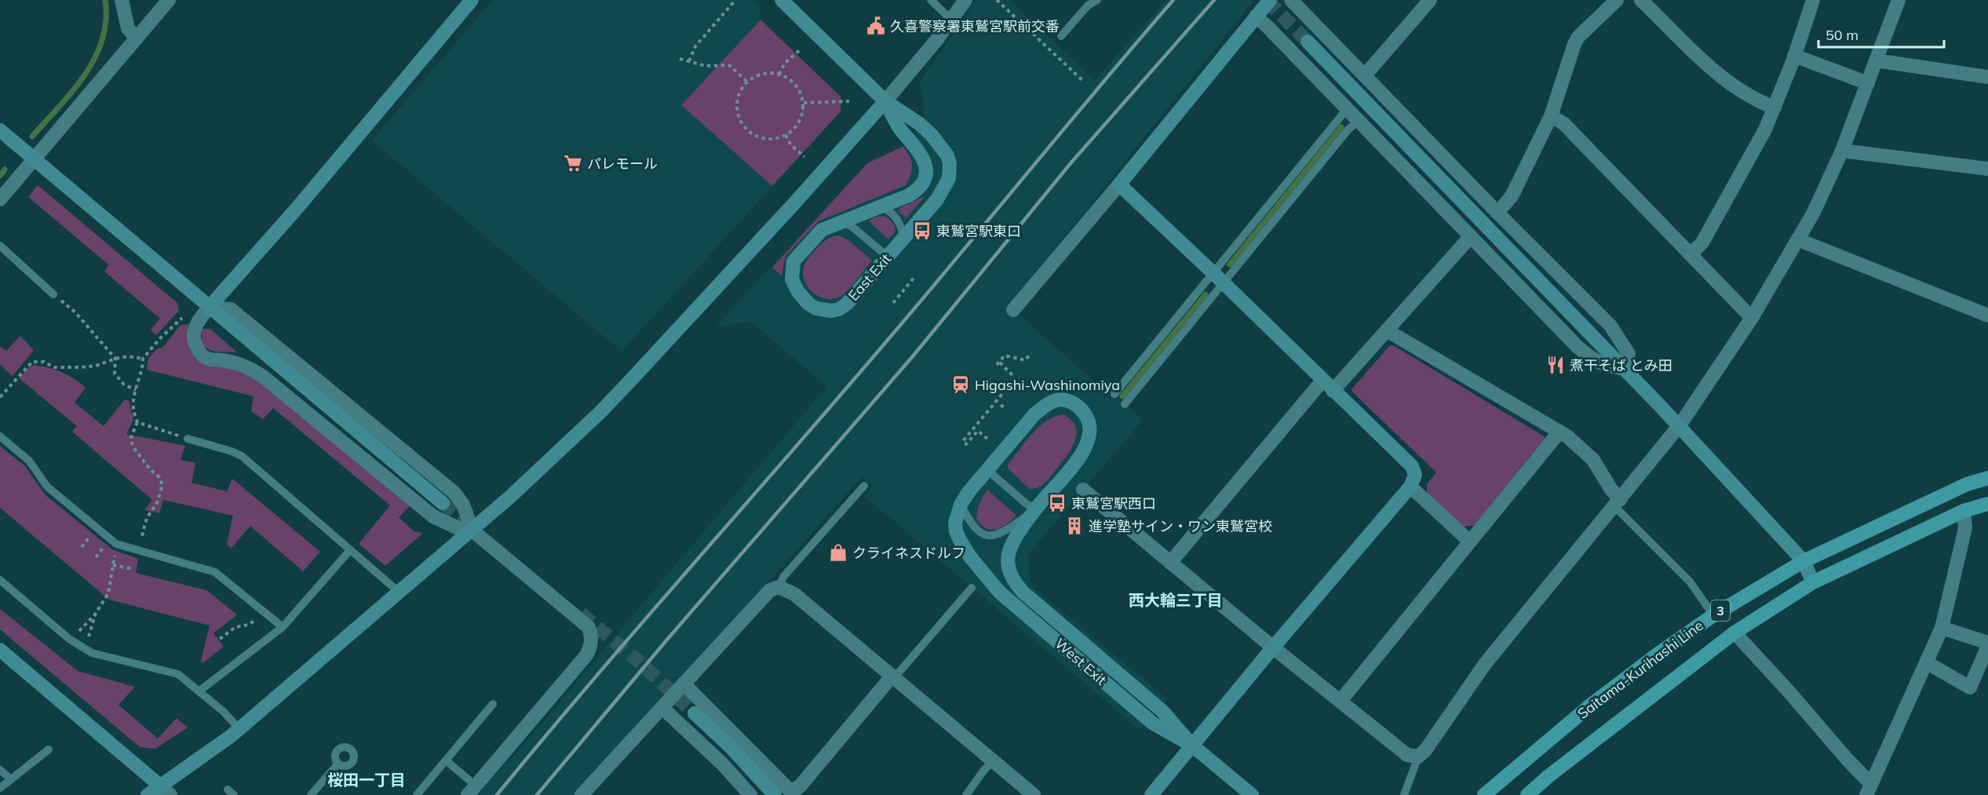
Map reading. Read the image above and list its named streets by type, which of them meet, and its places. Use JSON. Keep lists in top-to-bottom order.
{
  "streets": {
    "main road": ["3", "Saitama-Kurihashi Line"],
    "street": ["East Exit", "West Exit"]
  },
  "districts": ["西大輪三丁目", "桜田一丁目"],
  "places": {
    "public building": ["久喜警察署東鷲宮駅前交番"],
    "supermarket": ["パレモール"],
    "bus stop": ["東鷲宮駅東口", "東鷲宮駅西口"],
    "restaurant": ["煮干そば とみ田"],
    "station": ["Higashi-Washinomiya"],
    "building": ["進学塾サイン・ワン東鷲宮校"],
    "shop": ["クライネスドルフ"]
  },
  "scale_bar": "50 m"
}
